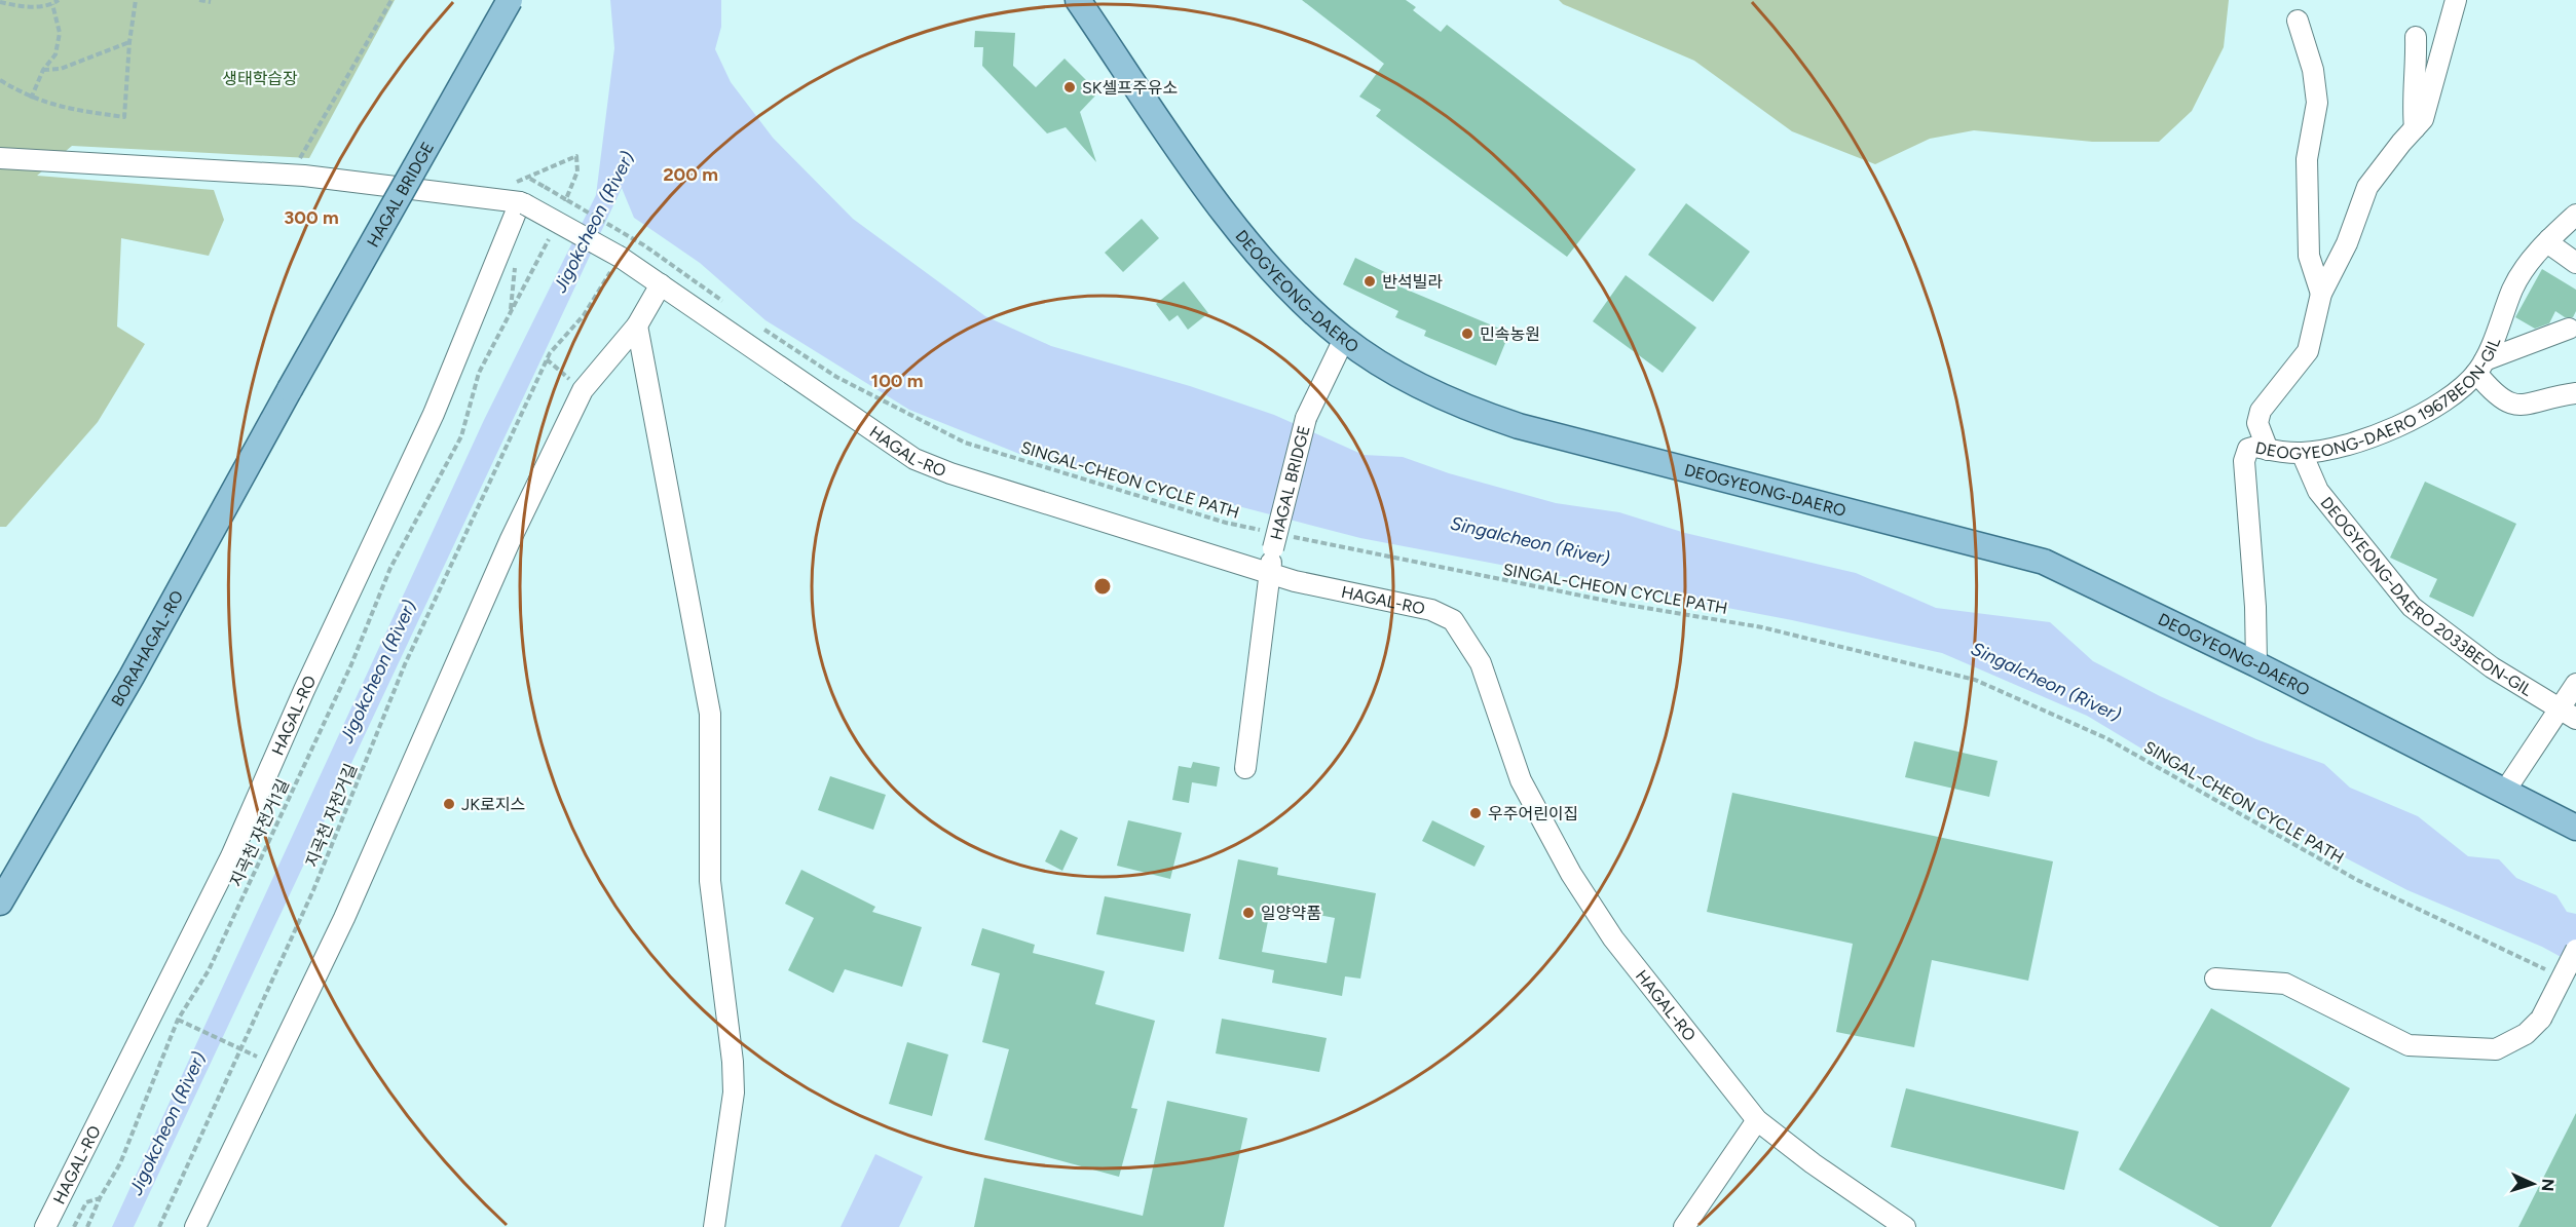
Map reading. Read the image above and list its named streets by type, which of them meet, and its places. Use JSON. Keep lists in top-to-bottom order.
{
  "streets": {
    "main road": ["HAGAL BRIDGE", "DEOGYEONG-DAERO", "BORAHAGAL-RO"],
    "street": ["DEOGYEONG-DAERO 1967BEON-GIL", "HAGAL-RO", "DEOGYEONG-DAERO 2033BEON-GIL"],
    "path": ["SINGAL-CHEON CYCLE PATH", "지곡천 자전거길", "지곡천 자전거1길"]
  },
  "crossings": [
    ["HAGAL BRIDGE", "DEOGYEONG-DAERO"],
    ["HAGAL BRIDGE", "HAGAL-RO"],
    ["HAGAL BRIDGE", "SINGAL-CHEON CYCLE PATH"],
    ["HAGAL BRIDGE", "BORAHAGAL-RO"],
    ["DEOGYEONG-DAERO", "DEOGYEONG-DAERO 1967BEON-GIL"],
    ["DEOGYEONG-DAERO 1967BEON-GIL", "DEOGYEONG-DAERO 2033BEON-GIL"],
    ["HAGAL-RO", "지곡천 자전거길"]
  ],
  "water": ["Jigokcheon (River)", "Singalcheon (River)"],
  "parks": ["생태학습장"],
  "places": [
    "SK셀프주유소",
    "반석빌라",
    "민속농원",
    "JK로지스",
    "우주어린이집",
    "일양약품"
  ],
  "north": "right",
  "rings": ["200 m", "300 m", "100 m"]
}
